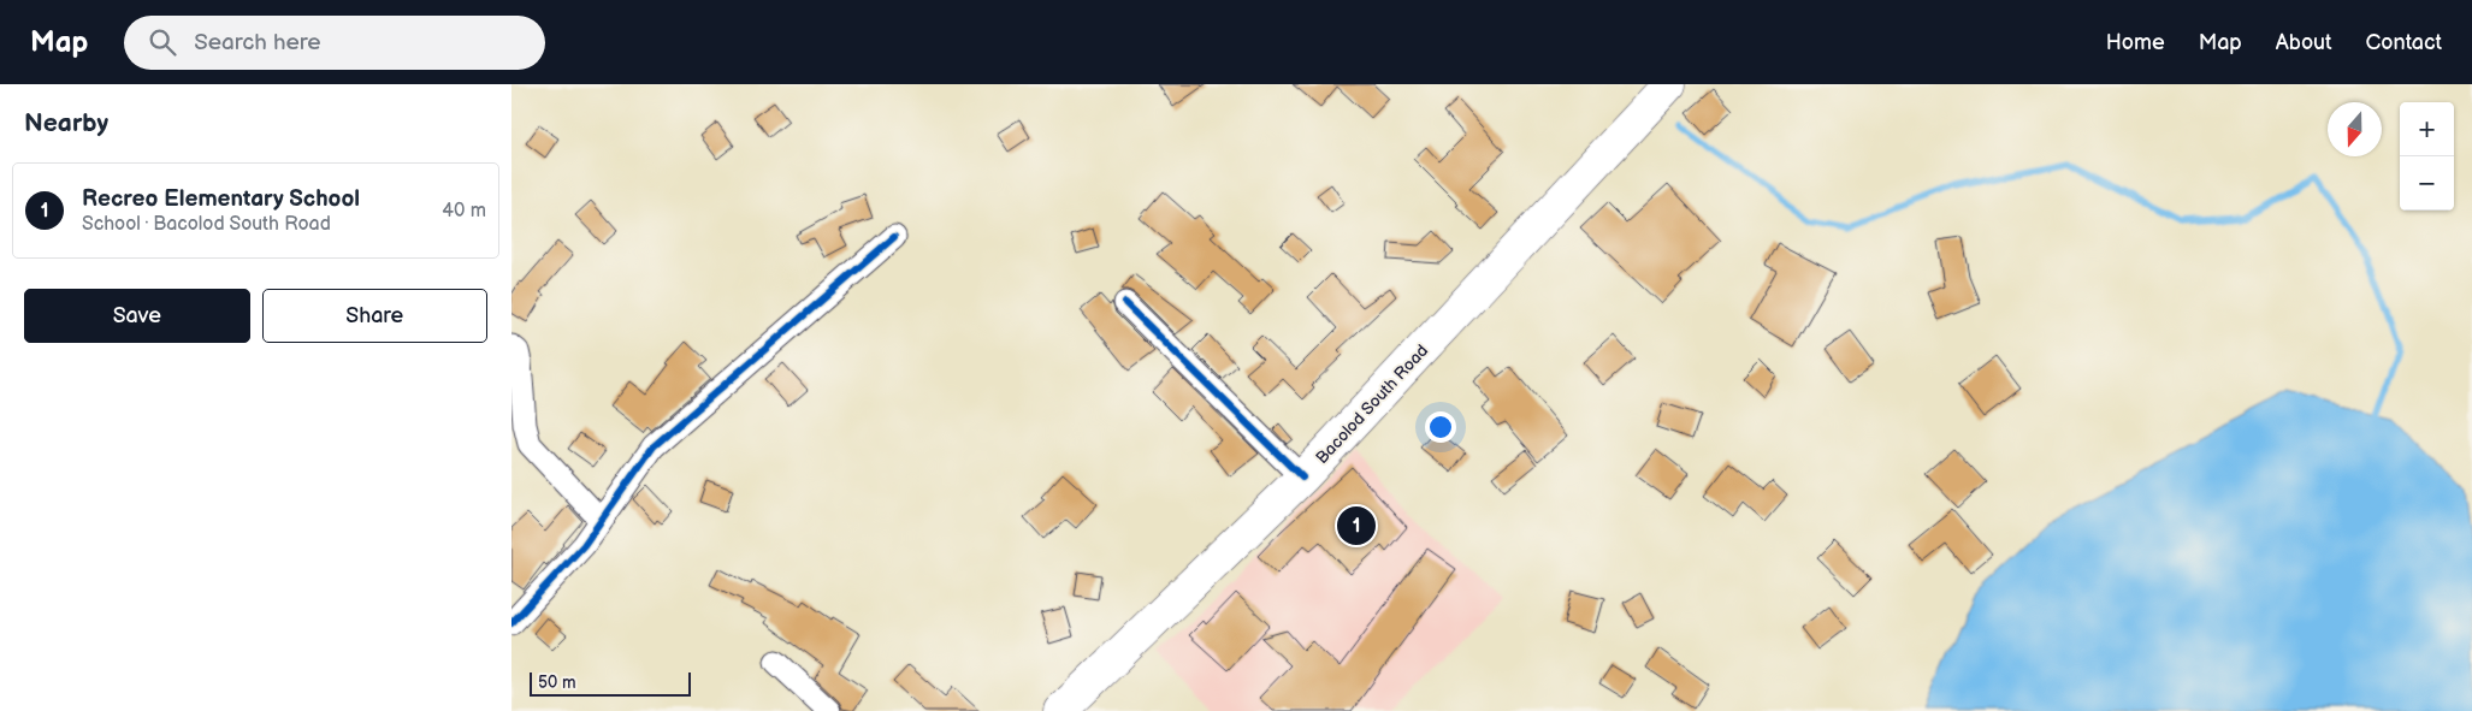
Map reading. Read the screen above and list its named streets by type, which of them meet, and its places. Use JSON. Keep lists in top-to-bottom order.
{
  "streets": {
    "highway": ["Bacolod South Road"]
  },
  "scale_bar": "50 m",
  "north": "bottom",
  "page": {
    "header": "Map",
    "search": "Search here",
    "nav": [
      "Home",
      "Map",
      "About",
      "Contact"
    ],
    "heading": "Nearby",
    "map_buttons": ["+", "−"],
    "list": [
      {
        "mark": "1",
        "name": "Recreo Elementary School",
        "note": "School · Bacolod South Road",
        "value": "40 m"
      }
    ],
    "buttons": ["Save", "Share"],
    "pins": "1",
    "scale": "50 m"
  }
}
